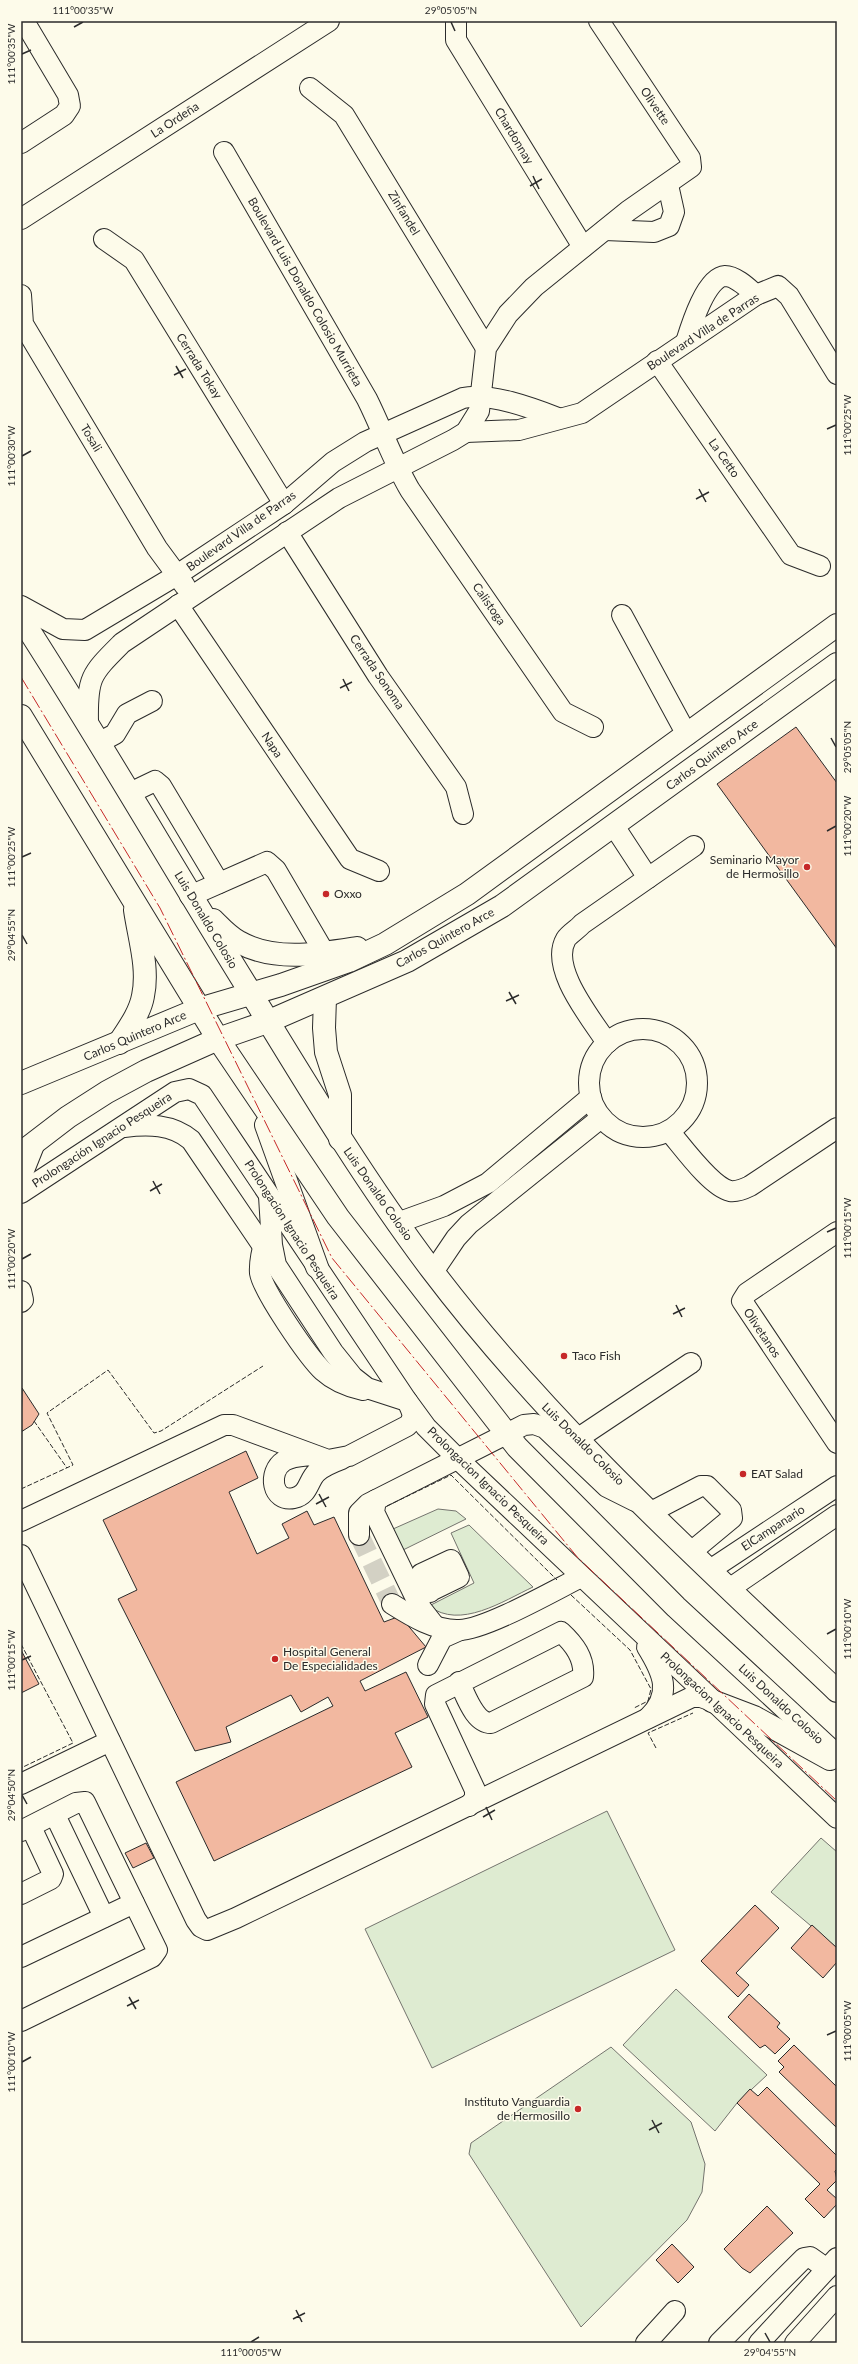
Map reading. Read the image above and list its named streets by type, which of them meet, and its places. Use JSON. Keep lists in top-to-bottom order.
{
  "streets": {
    "main road": ["Carlos Quintero Arce", "Luis Donaldo Colosio"],
    "street": [
      "Olivette",
      "La Ordeña",
      "Chardonnay",
      "Zinfandel",
      "Boulevard Luis Donaldo Colosio Murrieta",
      "Boulevard Villa de Parras",
      "Cerrada Tokay",
      "Tosali",
      "La Cetto",
      "Calistoga",
      "Cerrada Sonoma",
      "Napa",
      "Prolongación Ignacio Pesqueira",
      "Prolongacion Ignacio Pesqueira",
      "Olivetanos",
      "ElCampanario"
    ]
  },
  "crossings": [
    ["Olivette", "Boulevard Villa de Parras"],
    ["Chardonnay", "Boulevard Villa de Parras"],
    ["Zinfandel", "Boulevard Villa de Parras"],
    ["Boulevard Luis Donaldo Colosio Murrieta", "Boulevard Villa de Parras"],
    ["Boulevard Luis Donaldo Colosio Murrieta", "Calistoga"],
    ["Boulevard Villa de Parras", "Cerrada Tokay"],
    ["Boulevard Villa de Parras", "Tosali"],
    ["Boulevard Villa de Parras", "La Cetto"],
    ["Boulevard Villa de Parras", "Calistoga"],
    ["Boulevard Villa de Parras", "Cerrada Sonoma"],
    ["Boulevard Villa de Parras", "Napa"],
    ["Boulevard Villa de Parras", "Luis Donaldo Colosio"],
    ["Tosali", "Napa"],
    ["Carlos Quintero Arce", "Luis Donaldo Colosio"],
    ["Luis Donaldo Colosio", "ElCampanario"],
    ["Prolongación Ignacio Pesqueira", "Prolongacion Ignacio Pesqueira"]
  ],
  "places": [
    "Seminario Mayor de Hermosillo",
    "Oxxo",
    "Taco Fish",
    "EAT Salad",
    "Hospital General De Especialidades",
    "Instituto Vanguardia de Hermosillo"
  ],
  "coordinates": [
    "111°00'35\"W",
    "29°05'05\"N",
    "111°00'25\"W",
    "111°00'30\"W",
    "111°00'20\"W",
    "29°04'55\"N",
    "111°00'15\"W",
    "111°00'10\"W",
    "29°04'50\"N",
    "111°00'05\"W"
  ]
}
